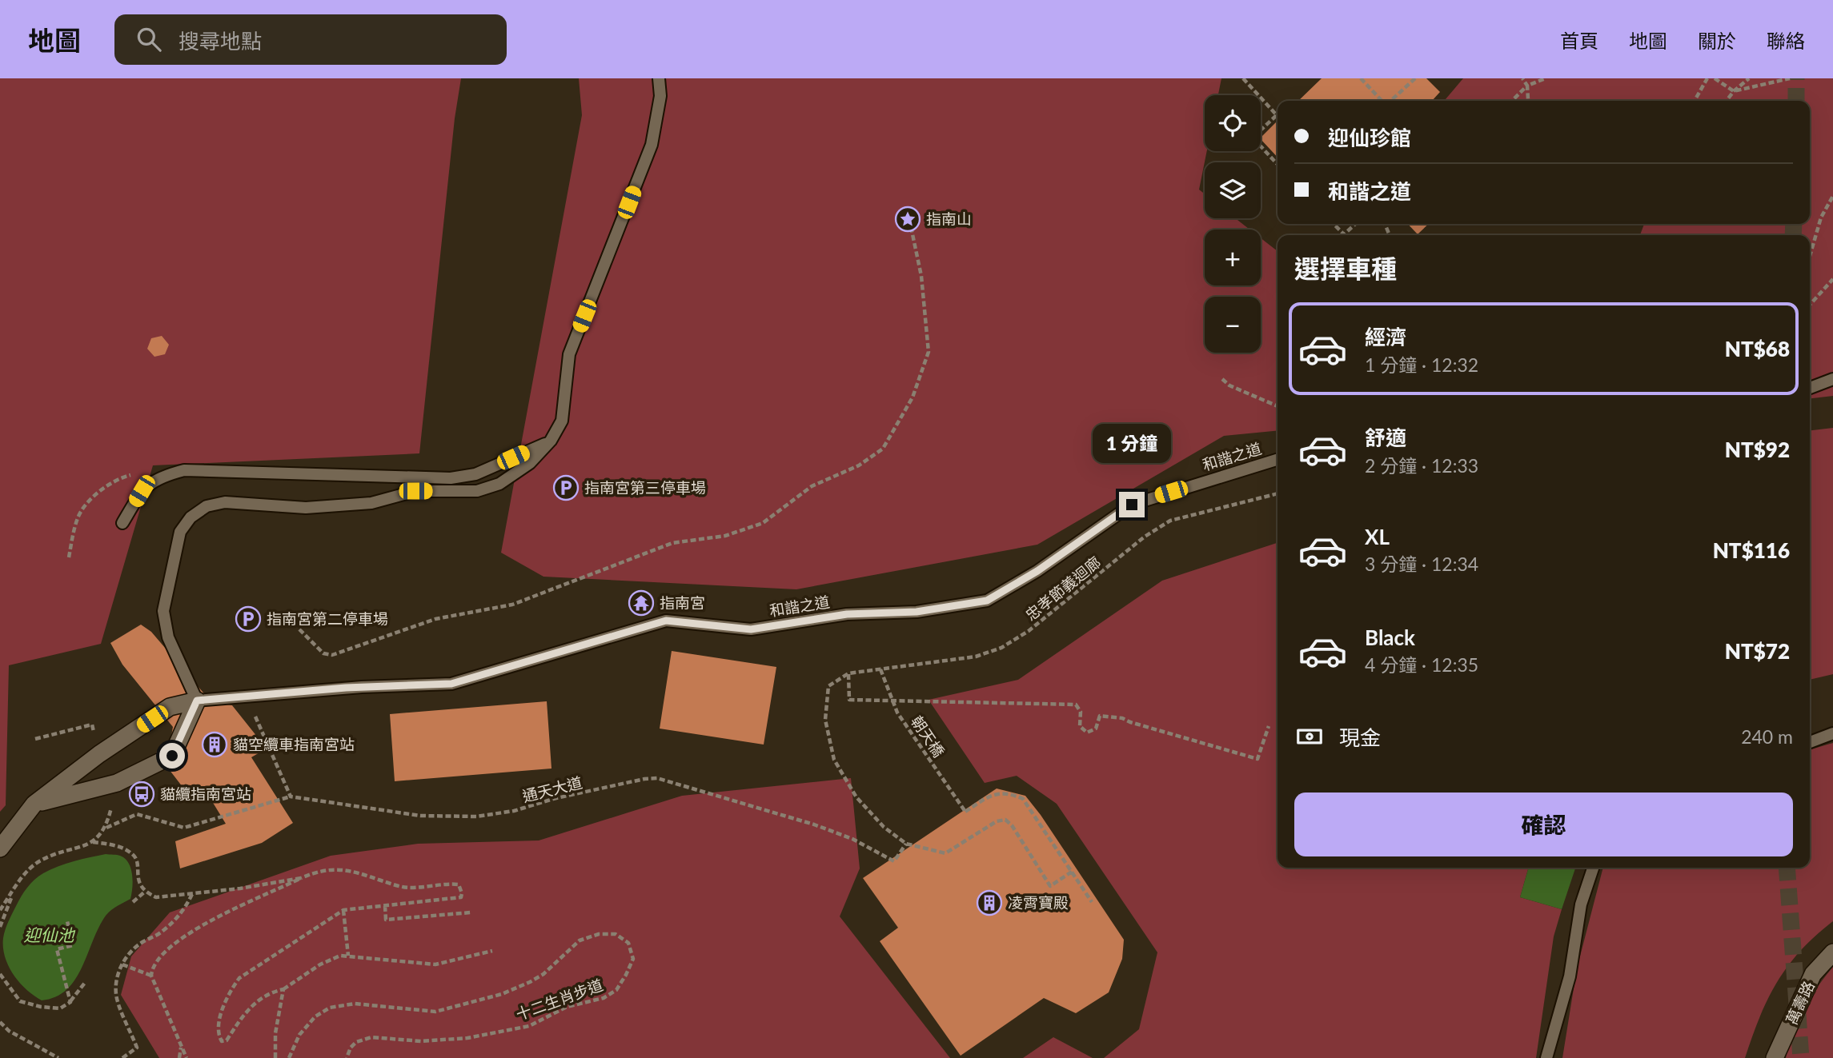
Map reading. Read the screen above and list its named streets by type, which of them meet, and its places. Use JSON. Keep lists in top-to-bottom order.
{
  "streets": {
    "street": ["萬壽路"],
    "lane": ["和諧之道"],
    "path": [
      "忠孝節義迴廊",
      "朝天橋",
      "通天大道",
      "十二生肖步道"
    ]
  },
  "crossings": [
    ["忠孝節義迴廊", "朝天橋"]
  ],
  "water": ["迎仙池"],
  "places": {
    "place": ["指南山"],
    "parking": ["指南宮第三停車場", "指南宮第二停車場"],
    "temple": ["指南宮"],
    "building": ["貓空纜車指南宮站", "凌霄寶殿"],
    "bus stop": ["貓纜指南宮站"]
  },
  "page": {
    "header": "地圖",
    "search": "搜尋地點",
    "nav": [
      "首頁",
      "地圖",
      "關於",
      "聯絡"
    ],
    "map_buttons": ["+", "−"],
    "banner": ["迎仙珍館", "和諧之道"],
    "heading": "選擇車種",
    "list": [
      {
        "name": "經濟",
        "note": "1 分鐘 · 12:32",
        "value": "NT$68"
      },
      {
        "name": "舒適",
        "note": "2 分鐘 · 12:33",
        "value": "NT$92"
      },
      {
        "name": "XL",
        "note": "3 分鐘 · 12:34",
        "value": "NT$116"
      },
      {
        "name": "Black",
        "note": "4 分鐘 · 12:35",
        "value": "NT$72"
      }
    ],
    "bubble": "1 分鐘",
    "pay": ["現金", "240 m"],
    "buttons": "確認"
  }
}
